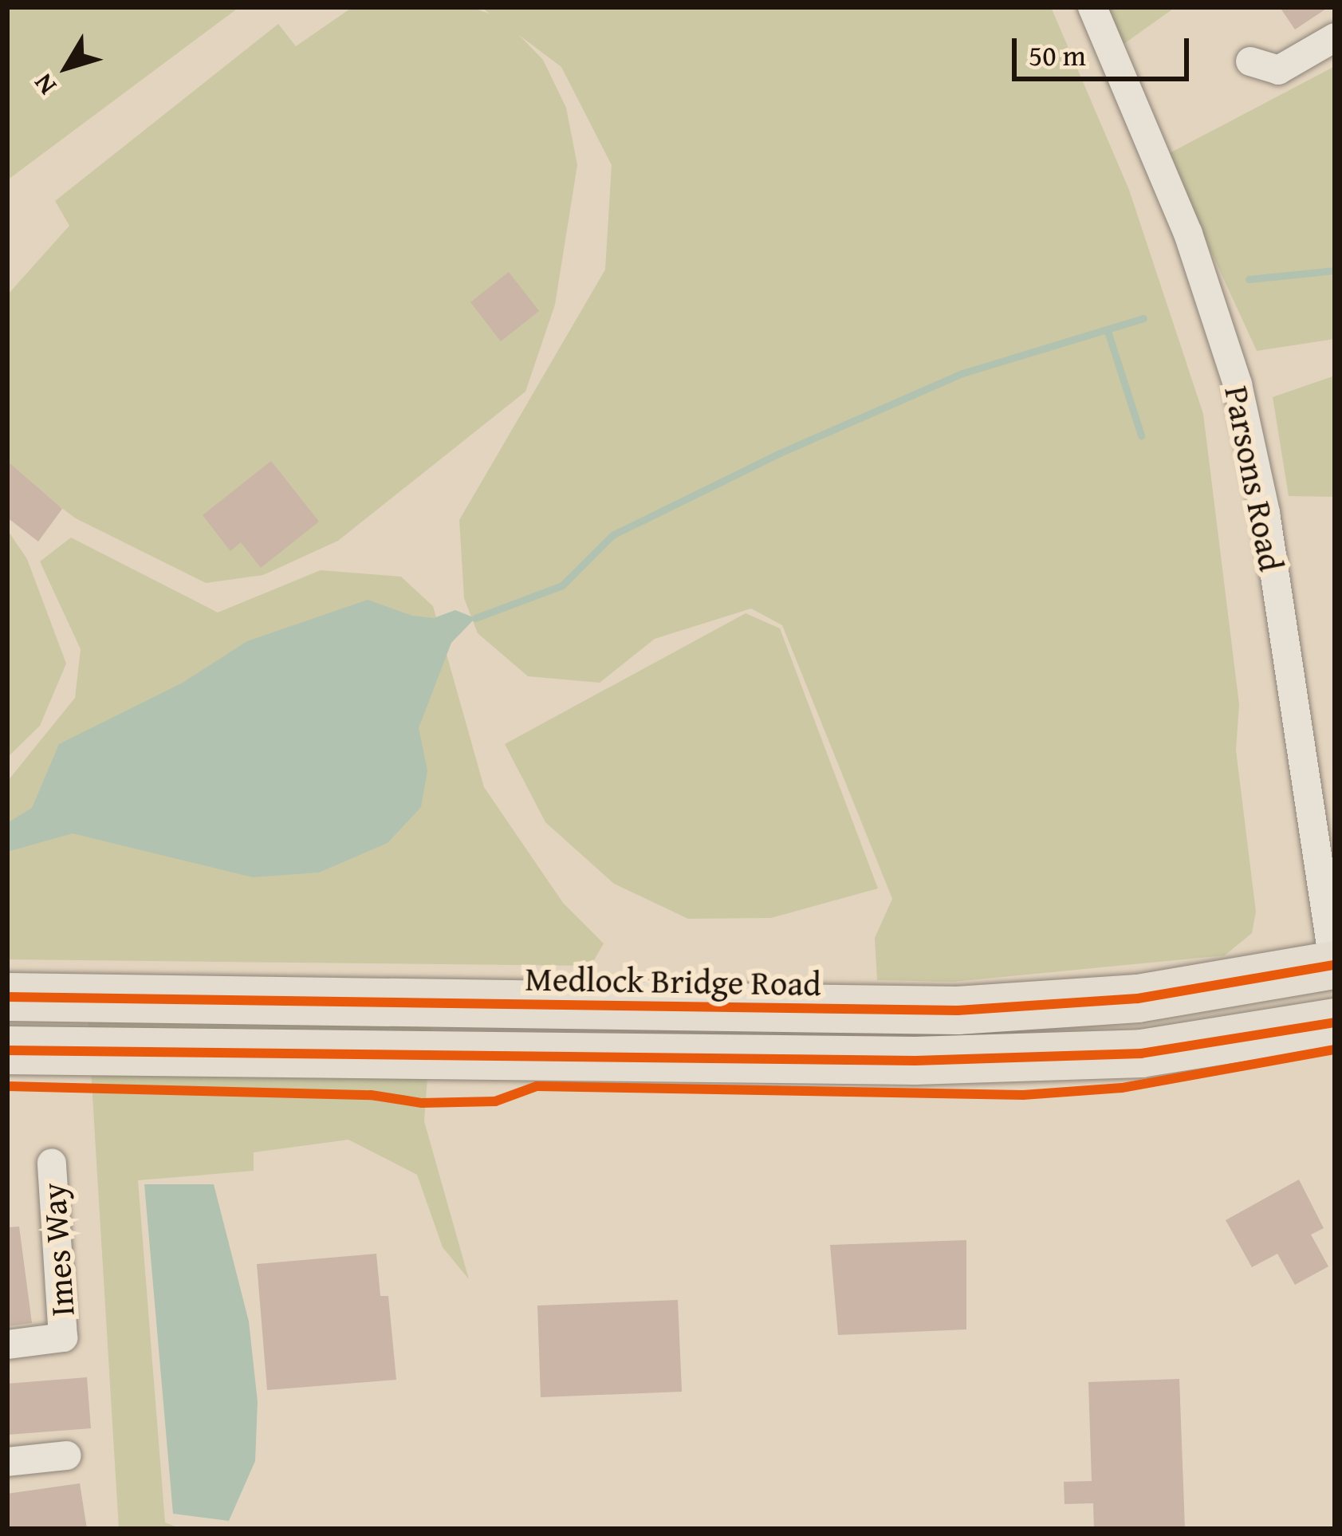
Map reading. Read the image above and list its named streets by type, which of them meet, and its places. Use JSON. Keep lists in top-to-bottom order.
{
  "streets": {
    "highway": ["Medlock Bridge Road"],
    "street": ["Parsons Road", "Imes Way"]
  },
  "crossings": [
    ["Parsons Road", "Medlock Bridge Road"]
  ],
  "scale_bar": "50 m",
  "north": "bottom left"
}
